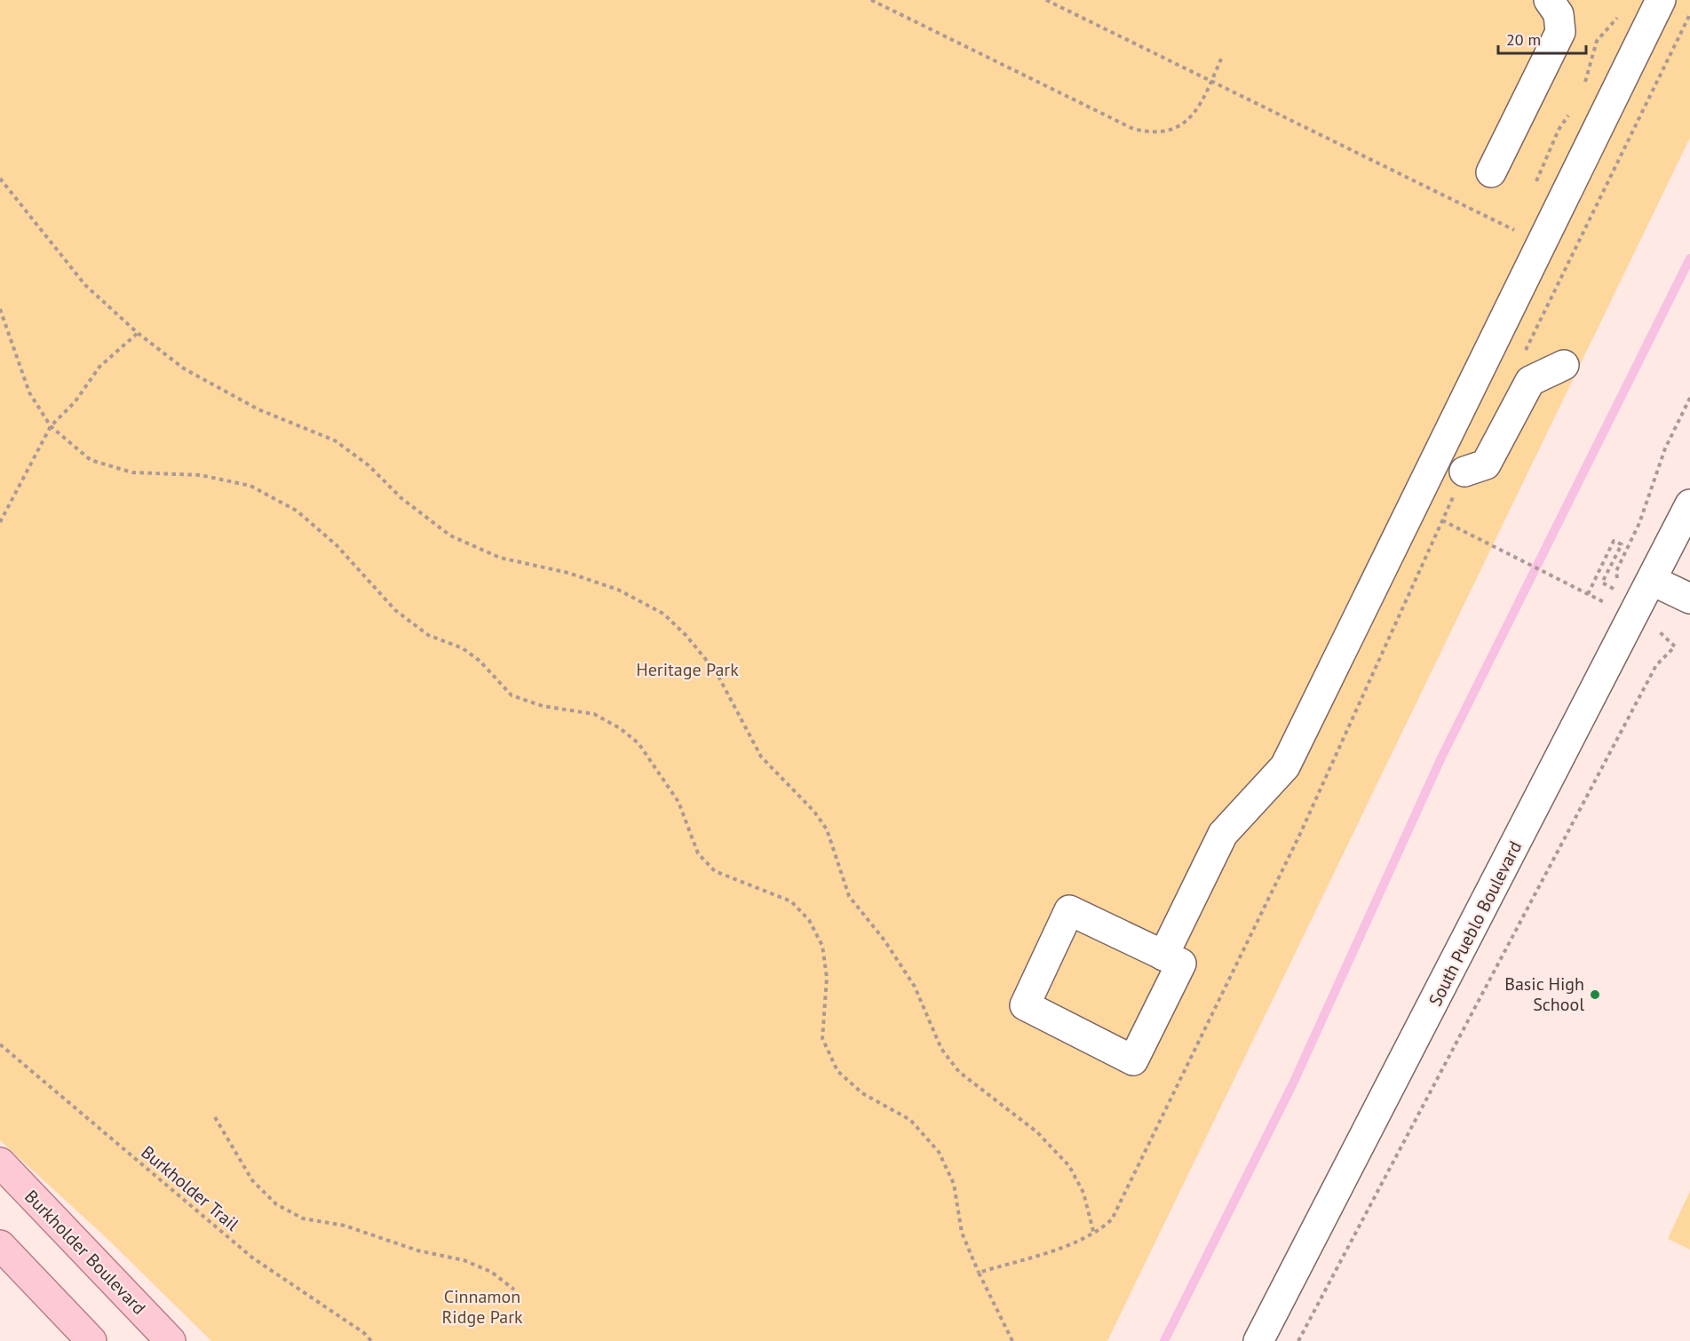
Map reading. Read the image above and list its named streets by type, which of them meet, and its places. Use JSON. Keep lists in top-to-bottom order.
{
  "streets": {
    "main road": ["Burkholder Boulevard"],
    "street": ["South Pueblo Boulevard"],
    "path": ["Burkholder Trail"]
  },
  "parks": ["Heritage Park", "Cinnamon Ridge Park"],
  "places": ["Basic High School"],
  "scale_bar": "20 m"
}
